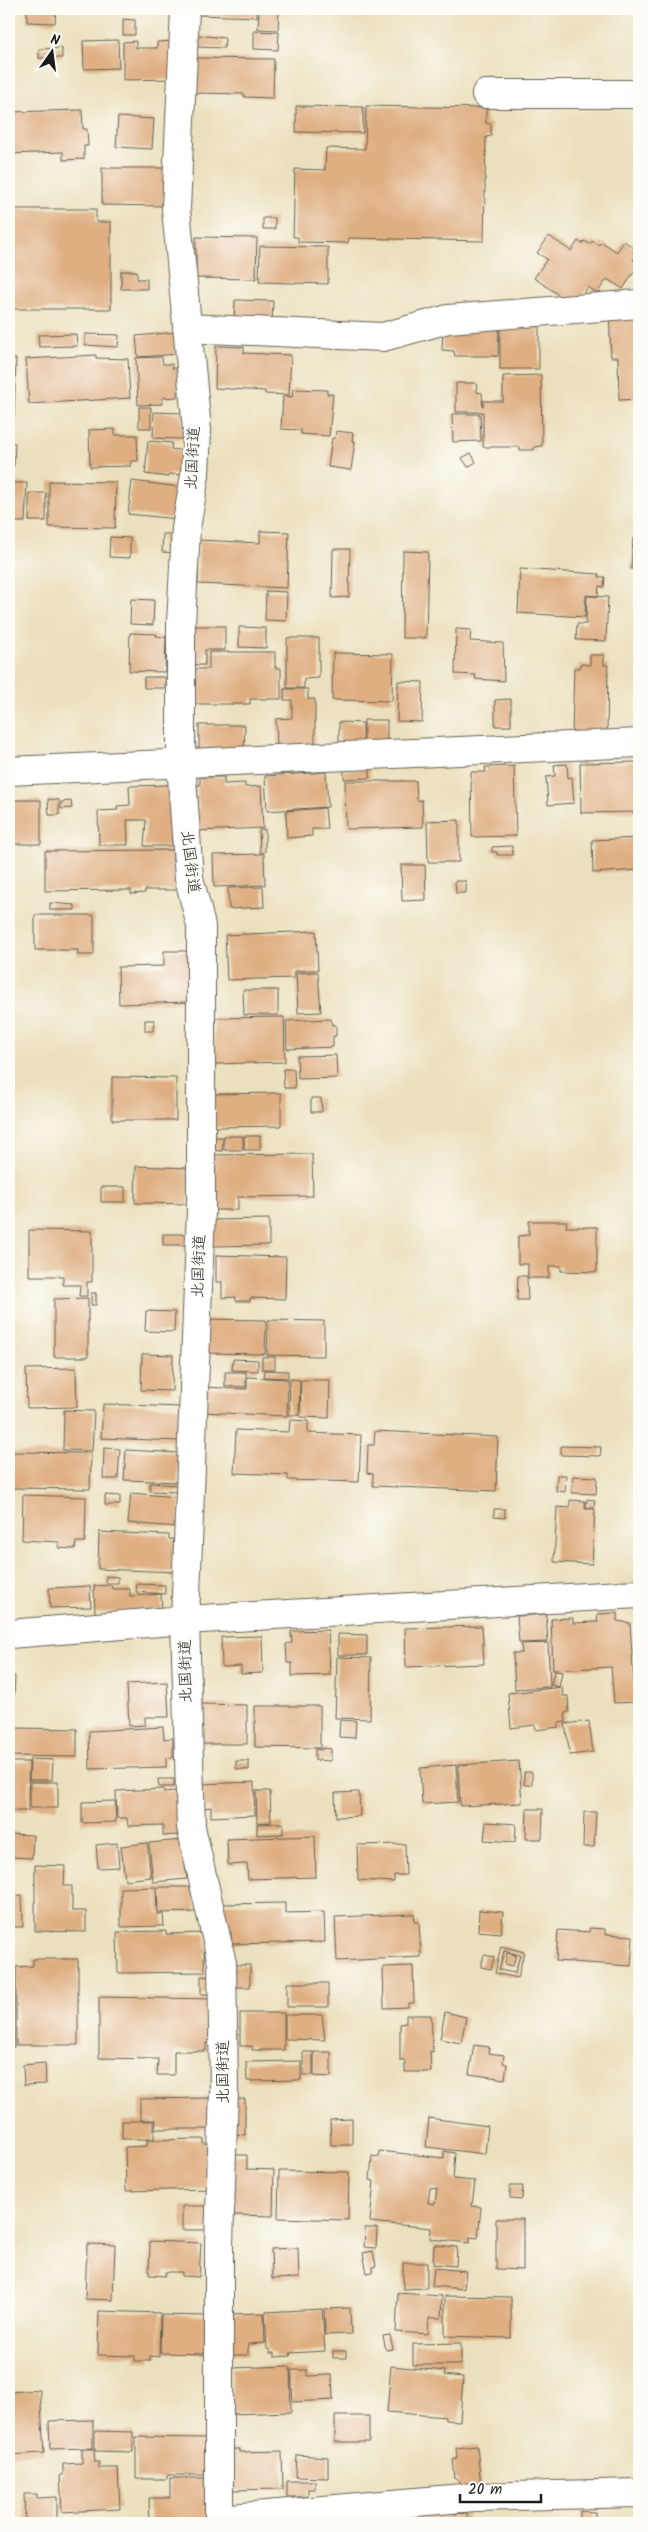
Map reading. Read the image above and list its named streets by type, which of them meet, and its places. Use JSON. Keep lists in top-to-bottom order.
{
  "streets": {
    "street": ["北国街道"]
  },
  "scale_bar": "20 m",
  "north": "top"
}
